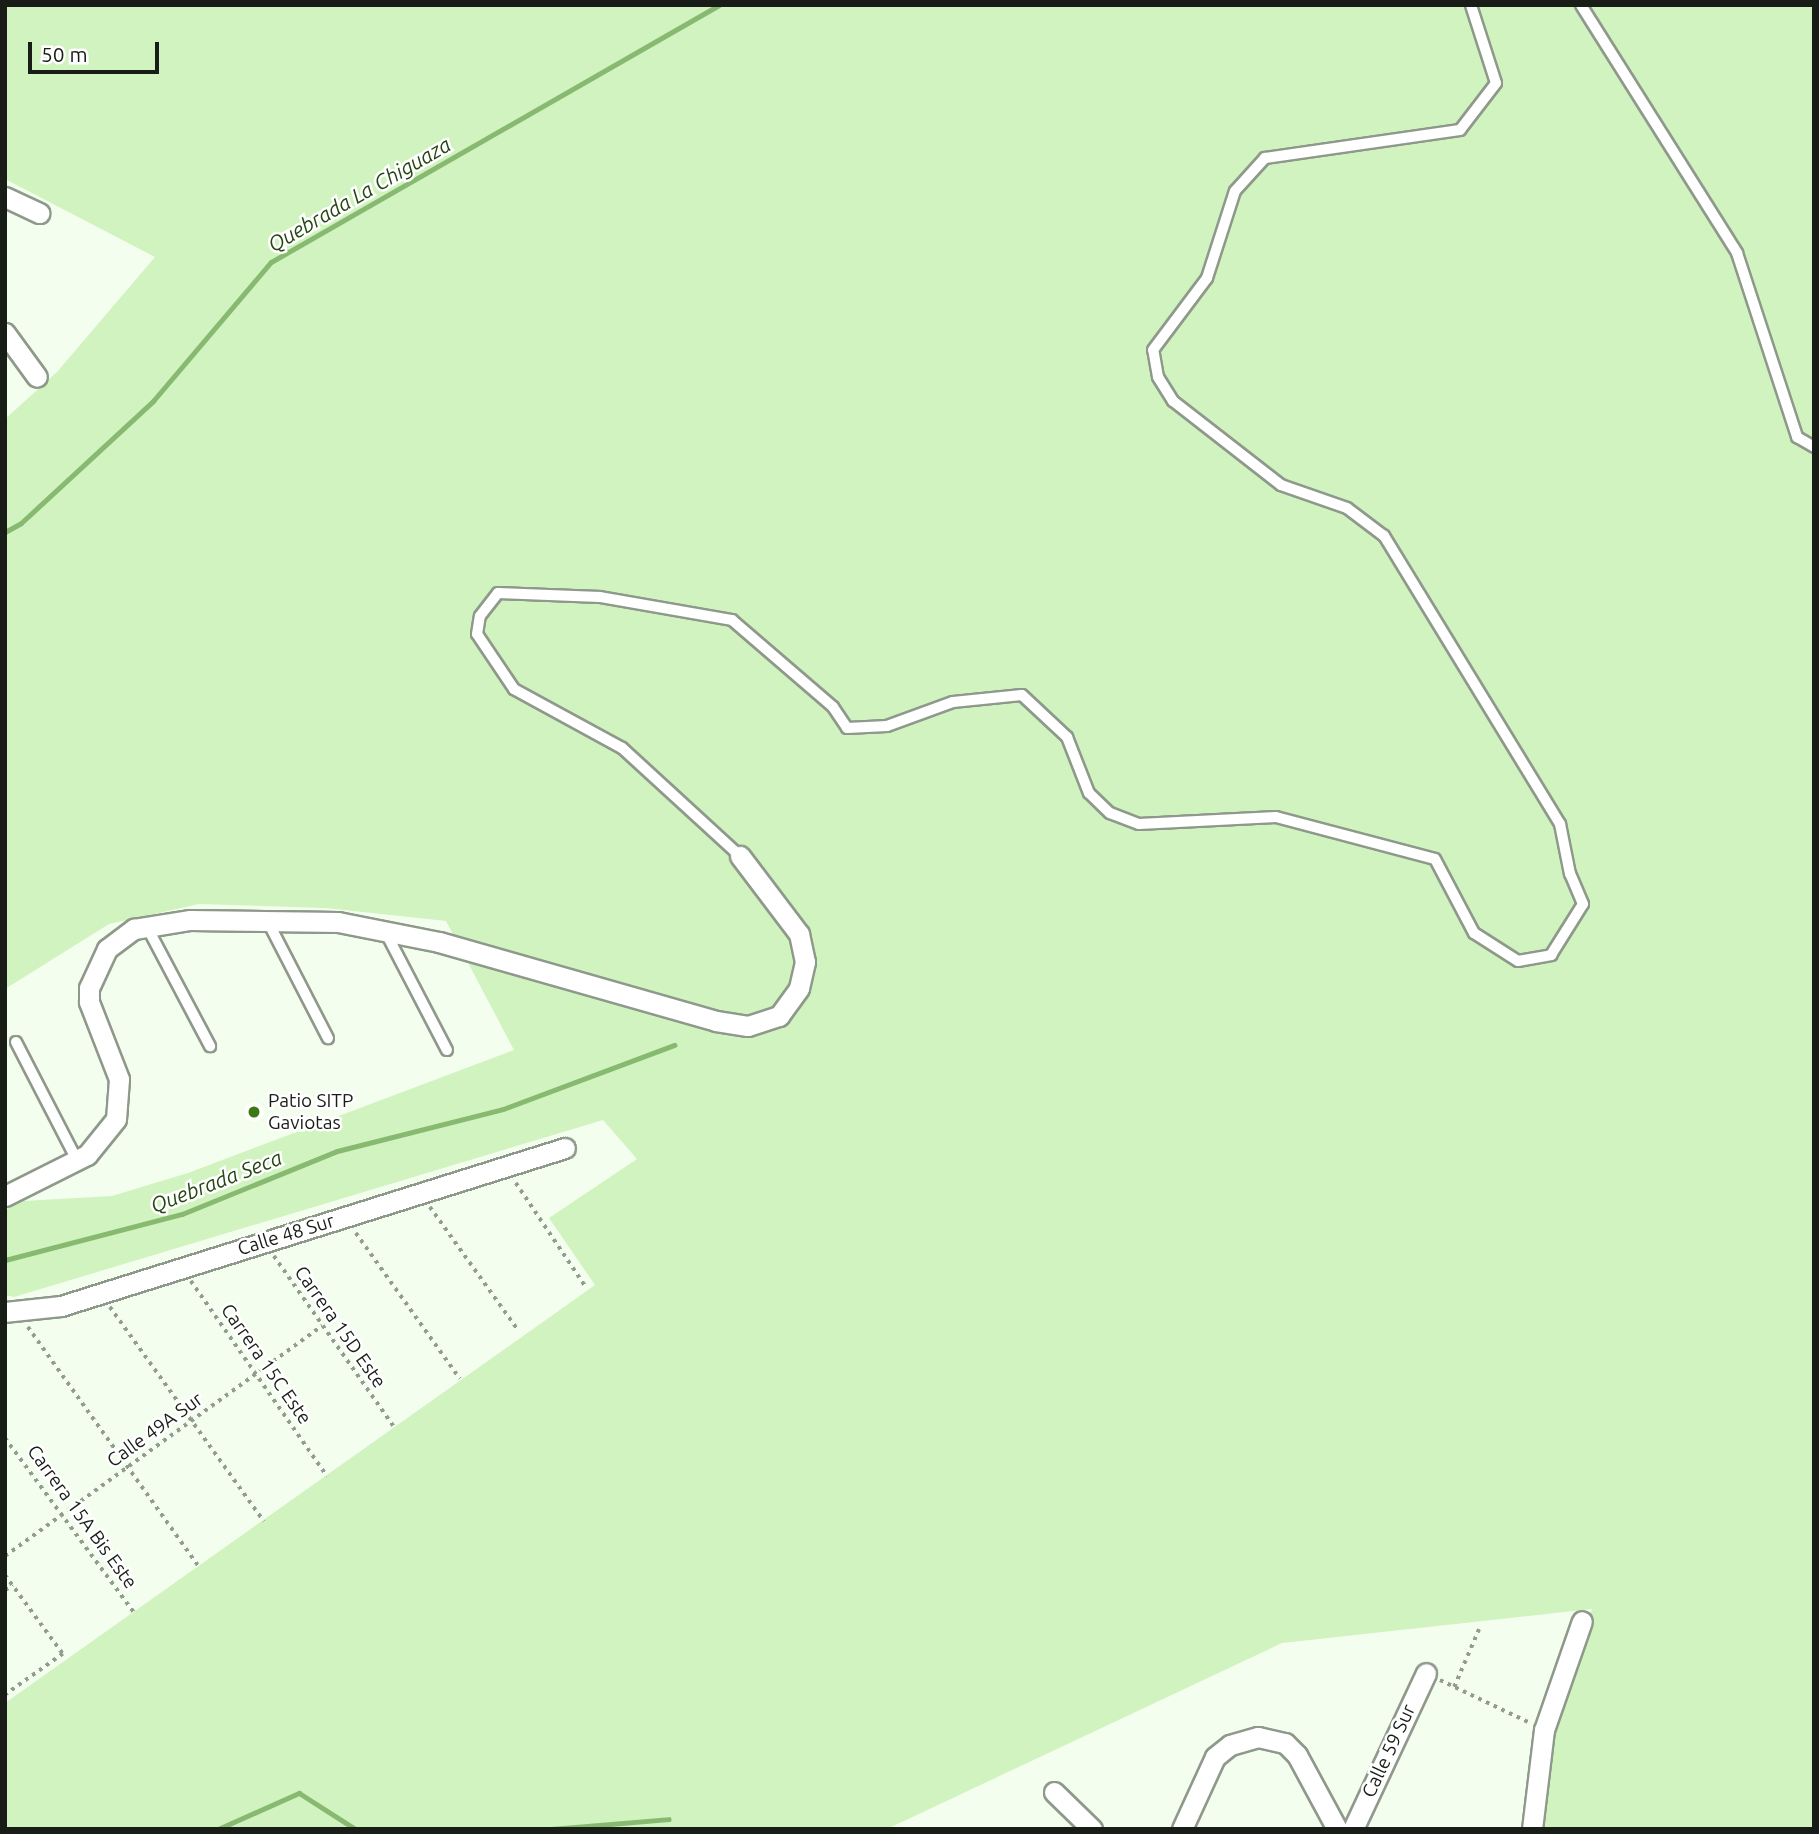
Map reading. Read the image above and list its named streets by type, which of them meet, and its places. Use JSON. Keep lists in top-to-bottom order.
{
  "streets": {
    "street": ["Calle 48 Sur", "Calle 59 Sur"],
    "path": [
      "Carrera 15D Este",
      "Carrera 15C Este",
      "Calle 49A Sur",
      "Carrera 15A Bis Este"
    ]
  },
  "crossings": [
    ["Calle 48 Sur", "Carrera 15D Este"],
    ["Calle 48 Sur", "Carrera 15C Este"],
    ["Carrera 15D Este", "Calle 49A Sur"],
    ["Carrera 15C Este", "Calle 49A Sur"],
    ["Calle 49A Sur", "Carrera 15A Bis Este"]
  ],
  "water": ["Quebrada La Chiguaza", "Quebrada Seca"],
  "places": ["Patio SITP Gaviotas"],
  "scale_bar": "50 m"
}
